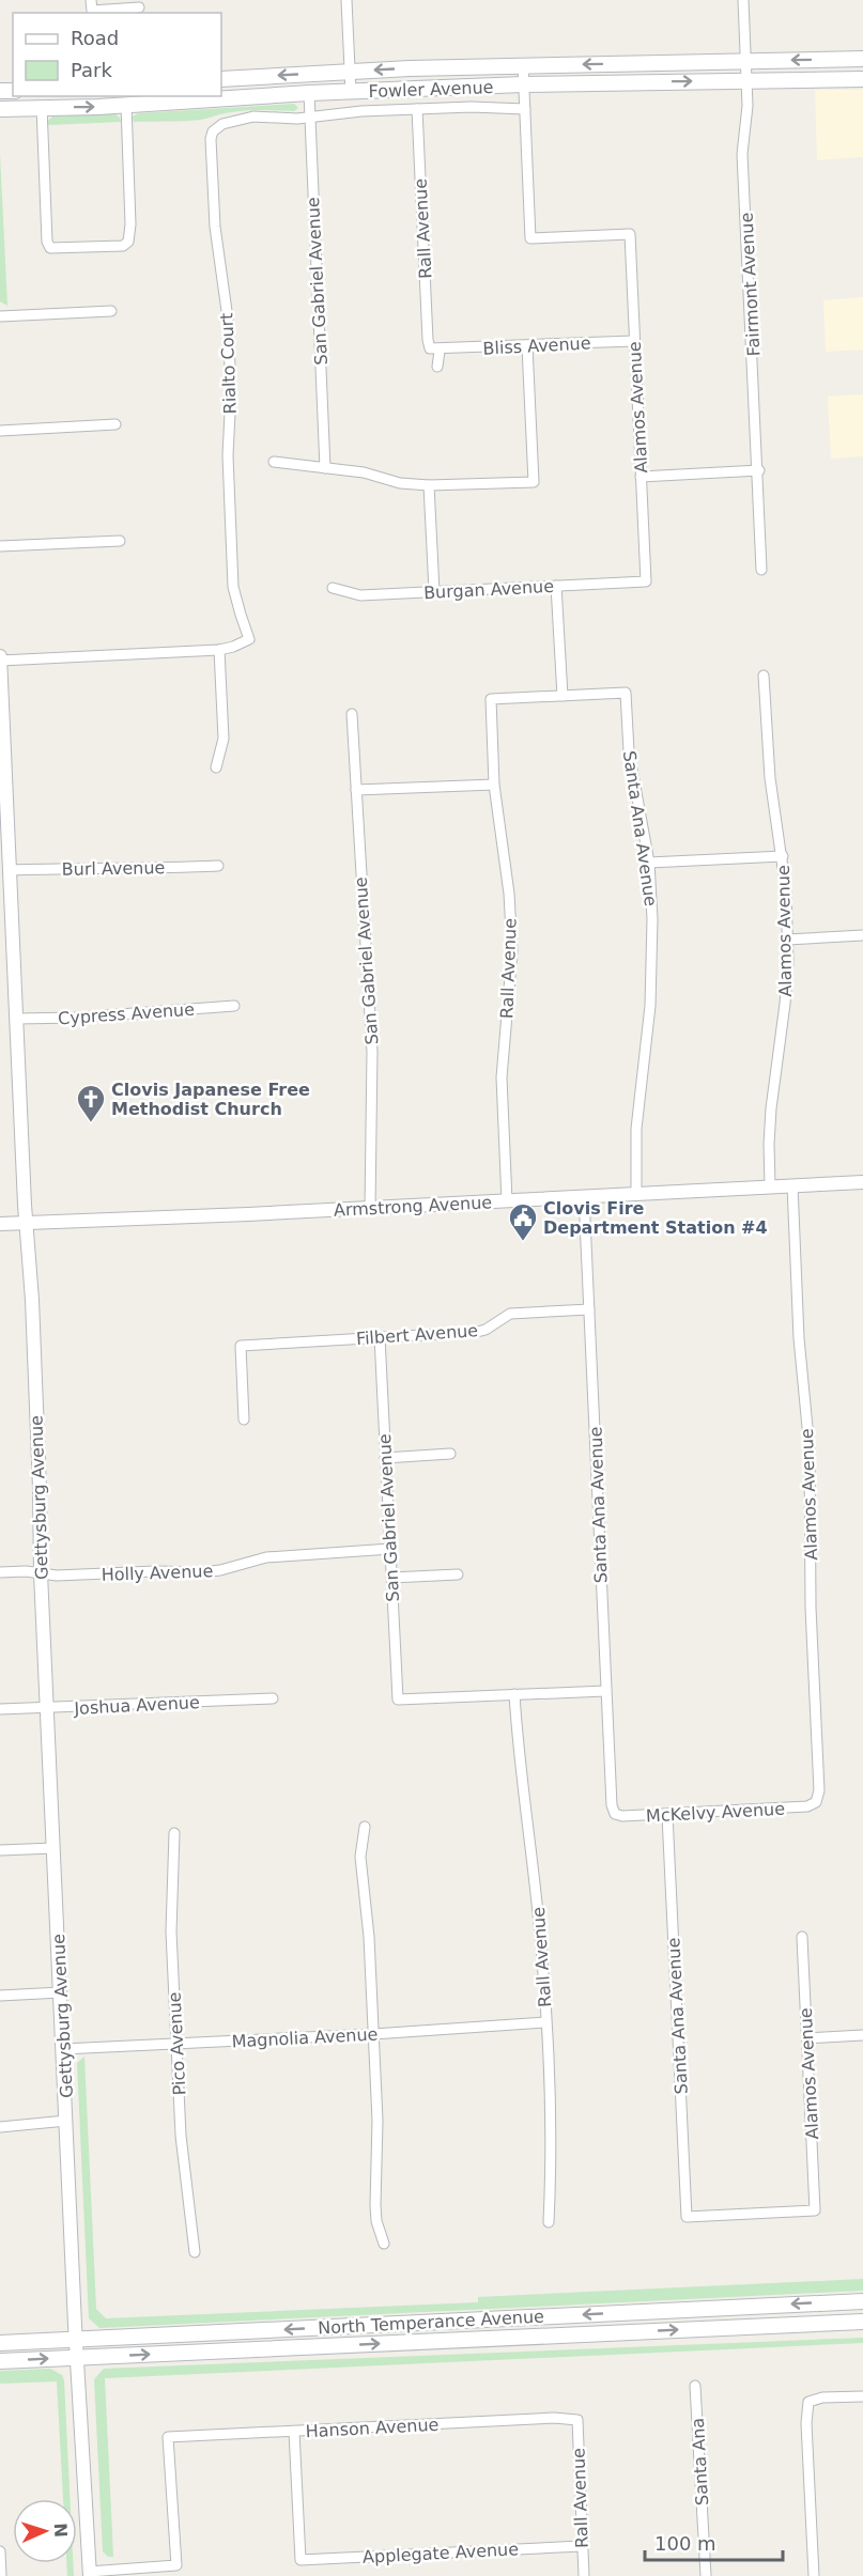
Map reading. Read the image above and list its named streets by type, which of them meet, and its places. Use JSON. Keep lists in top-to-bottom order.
{
  "streets": {
    "main road": ["Fowler Avenue", "North Temperance Avenue"],
    "street": [
      "Rall Avenue",
      "San Gabriel Avenue",
      "Fairmont Avenue",
      "Bliss Avenue",
      "Rialto Court",
      "Alamos Avenue",
      "Burgan Avenue",
      "Santa Ana Avenue",
      "Burl Avenue",
      "Cypress Avenue",
      "Armstrong Avenue",
      "Filbert Avenue",
      "Gettysburg Avenue",
      "Holly Avenue",
      "Joshua Avenue",
      "McKelvy Avenue",
      "Magnolia Avenue",
      "Pico Avenue",
      "Hanson Avenue",
      "Santa Ana",
      "Applegate Avenue"
    ]
  },
  "crossings": [
    ["Fowler Avenue", "Rall Avenue"],
    ["Fowler Avenue", "San Gabriel Avenue"],
    ["Fowler Avenue", "Fairmont Avenue"],
    ["Fowler Avenue", "Rialto Court"],
    ["Fowler Avenue", "Alamos Avenue"],
    ["Rall Avenue", "San Gabriel Avenue"],
    ["Rall Avenue", "Bliss Avenue"],
    ["Rall Avenue", "Santa Ana Avenue"],
    ["Rall Avenue", "Armstrong Avenue"],
    ["Rall Avenue", "Magnolia Avenue"],
    ["Rall Avenue", "Hanson Avenue"],
    ["Rall Avenue", "Applegate Avenue"],
    ["San Gabriel Avenue", "Armstrong Avenue"],
    ["San Gabriel Avenue", "Filbert Avenue"],
    ["San Gabriel Avenue", "Holly Avenue"],
    ["Bliss Avenue", "Alamos Avenue"],
    ["Alamos Avenue", "Burgan Avenue"],
    ["Alamos Avenue", "Santa Ana Avenue"],
    ["Alamos Avenue", "Armstrong Avenue"],
    ["Alamos Avenue", "McKelvy Avenue"],
    ["Santa Ana Avenue", "Armstrong Avenue"],
    ["Santa Ana Avenue", "Filbert Avenue"],
    ["Santa Ana Avenue", "McKelvy Avenue"],
    ["Burl Avenue", "Gettysburg Avenue"],
    ["Cypress Avenue", "Gettysburg Avenue"],
    ["Armstrong Avenue", "Gettysburg Avenue"],
    ["Gettysburg Avenue", "Holly Avenue"],
    ["Gettysburg Avenue", "Joshua Avenue"],
    ["Gettysburg Avenue", "Magnolia Avenue"],
    ["Gettysburg Avenue", "North Temperance Avenue"],
    ["Gettysburg Avenue", "Hanson Avenue"],
    ["Magnolia Avenue", "Pico Avenue"],
    ["Hanson Avenue", "Applegate Avenue"]
  ],
  "places": {
    "church": ["Clovis Japanese Free Methodist Church"],
    "public building": ["Clovis Fire Department Station #4"]
  },
  "legend": ["Road", "Park"],
  "scale_bar": "100 m",
  "north": "right"
}
